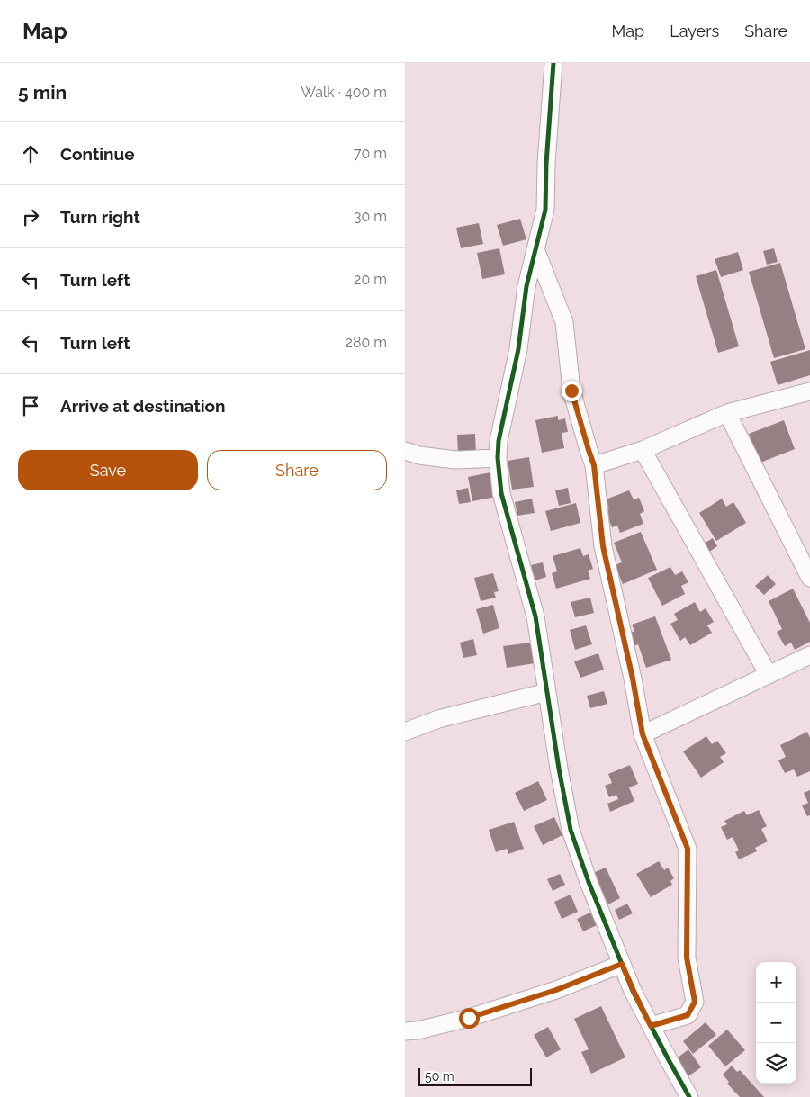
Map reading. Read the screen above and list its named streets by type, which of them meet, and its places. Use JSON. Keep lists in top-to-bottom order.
{
  "scale_bar": "50 m",
  "page": {
    "header": "Map",
    "nav": ["Map", "Layers", "Share"],
    "heading": ["5 min", "Walk · 400 m"],
    "list": [
      ["Continue", "70 m"],
      ["Turn right", "30 m"],
      ["Turn left", "20 m"],
      ["Turn left", "280 m"],
      "Arrive at destination"
    ],
    "buttons": ["Save", "Share"],
    "map_buttons": ["+", "−"],
    "scale": "50 m"
  }
}
